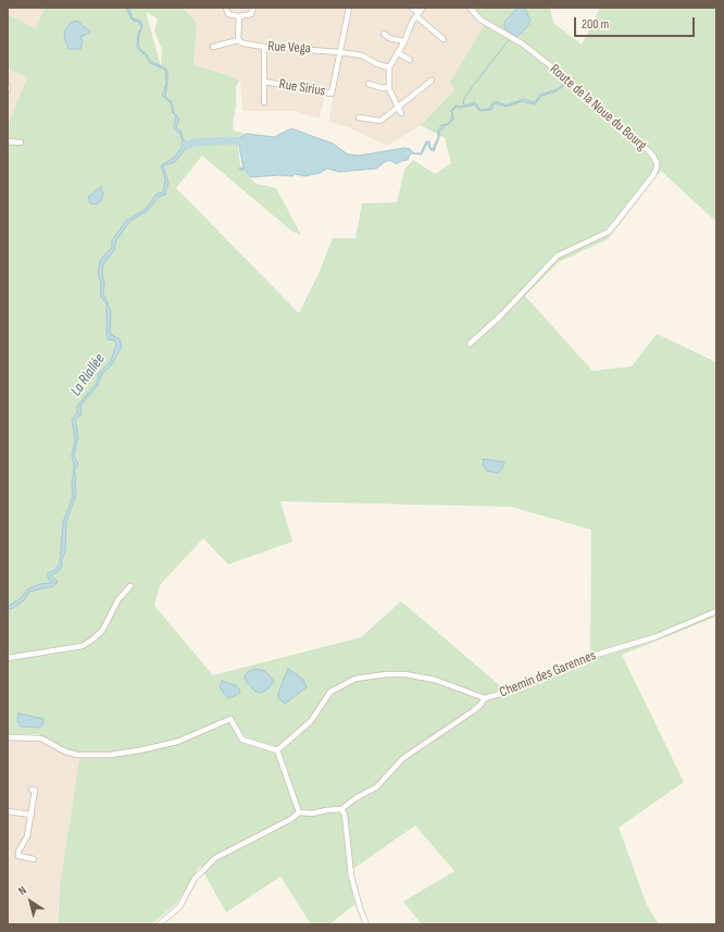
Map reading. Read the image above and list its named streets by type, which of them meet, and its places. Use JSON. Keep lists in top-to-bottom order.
{
  "streets": {
    "street": [
      "Rue Vega",
      "Rue Sirius",
      "Route de la Noue du Bourg",
      "Chemin des Garennes"
    ]
  },
  "crossings": [
    ["Rue Vega", "Rue Sirius"]
  ],
  "water": ["La Riallée"],
  "scale_bar": "200 m",
  "north": "top left"
}
